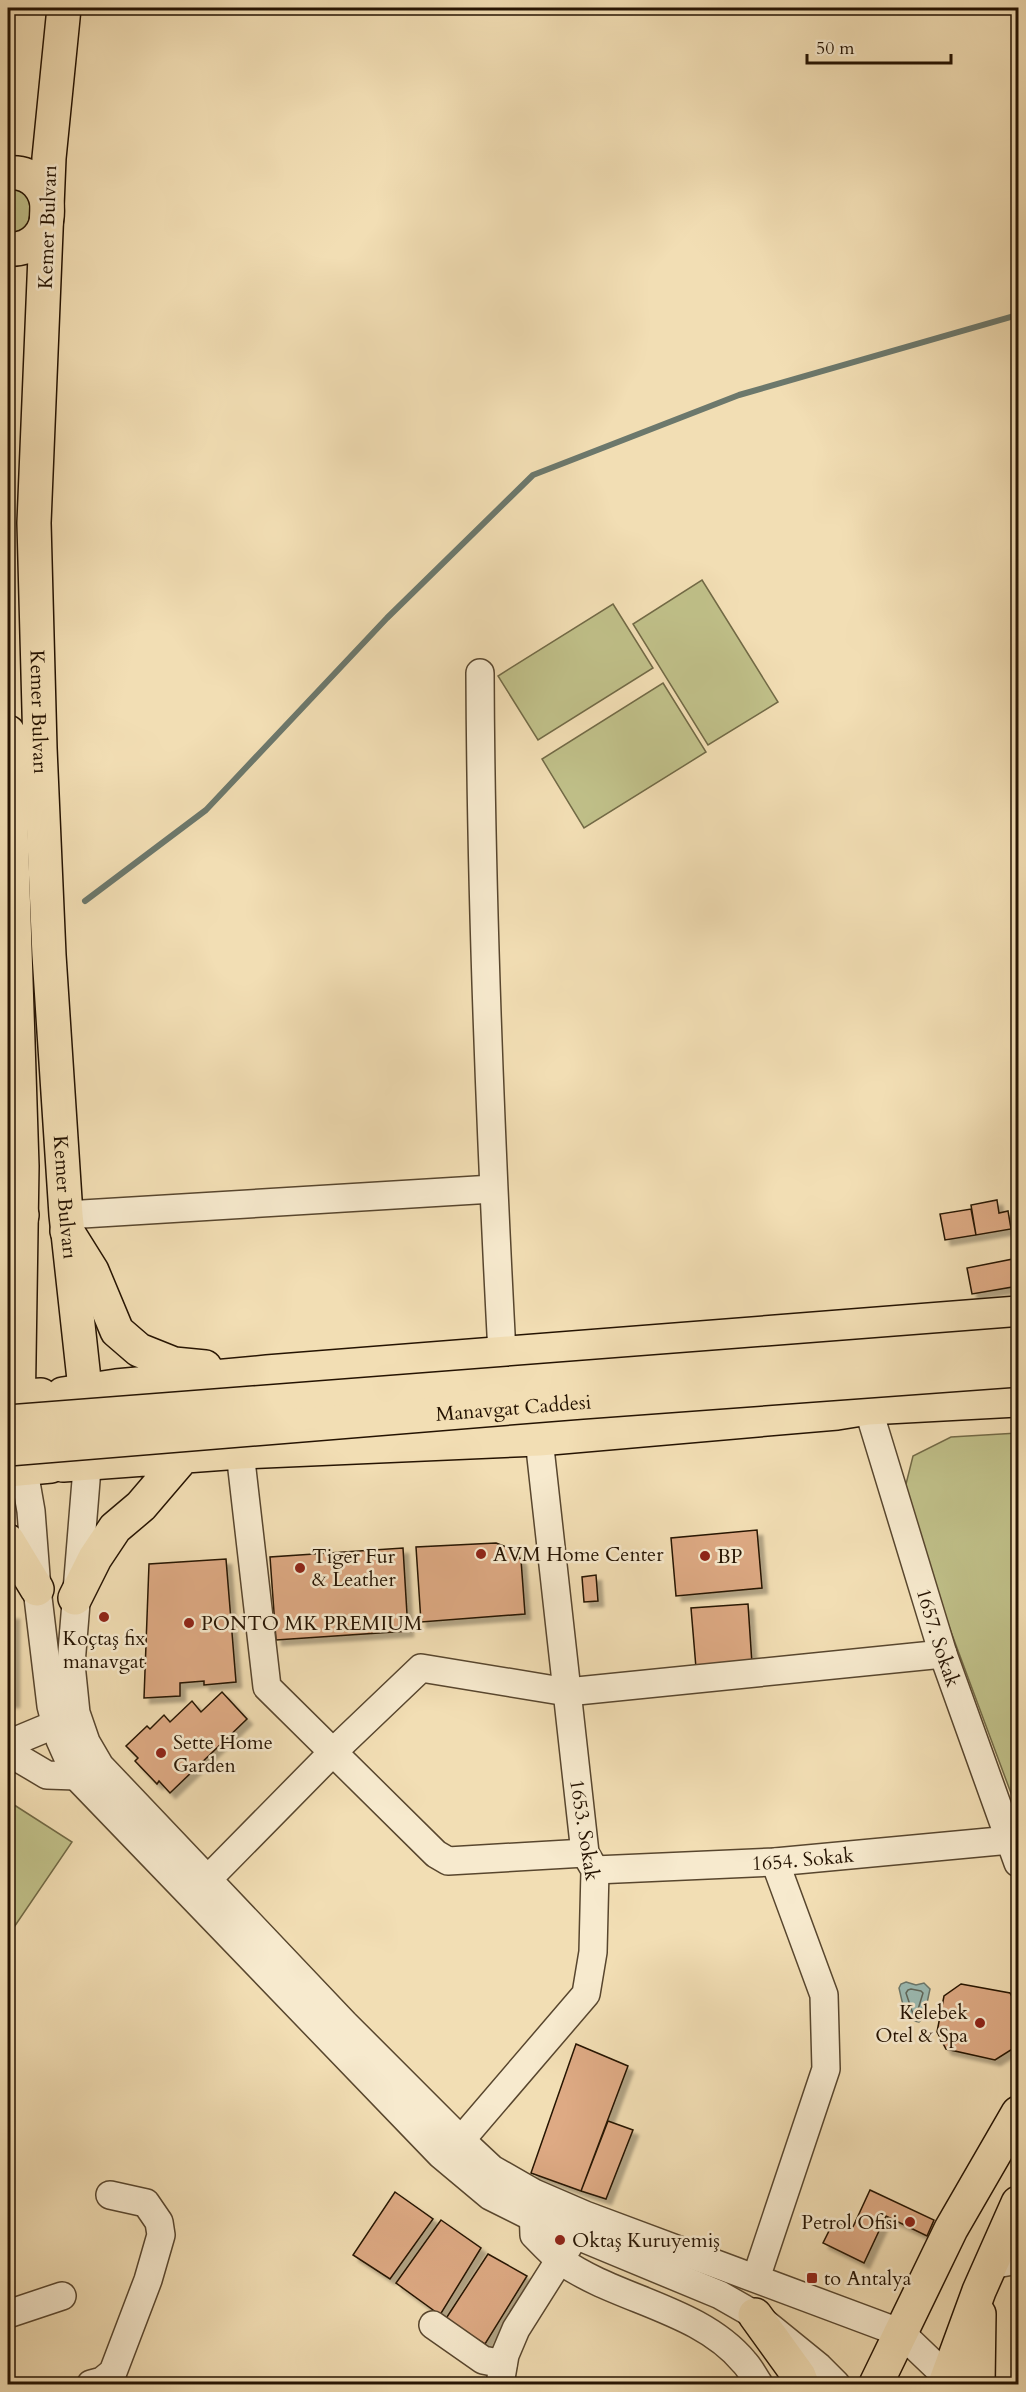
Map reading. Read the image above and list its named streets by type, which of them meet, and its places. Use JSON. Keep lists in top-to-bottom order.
{
  "streets": {
    "main road": ["Kemer Bulvarı", "Manavgat Caddesi"],
    "street": ["1657. Sokak", "1653. Sokak", "1654. Sokak"]
  },
  "crossings": [
    ["Kemer Bulvarı", "Manavgat Caddesi"],
    ["1657. Sokak", "1654. Sokak"],
    ["1653. Sokak", "1654. Sokak"]
  ],
  "places": {
    "other": [
      "AVM Home Center",
      "BP",
      "Tiger Fur & Leather",
      "Koçtaş fix manavgat",
      "PONTO MK PREMIUM",
      "Sette Home Garden",
      "Kelebek Otel & Spa",
      "Petrol Ofisi",
      "Oktaş Kuruyemiş"
    ],
    "transit": ["to Antalya"]
  },
  "scale_bar": "50 m"
}
